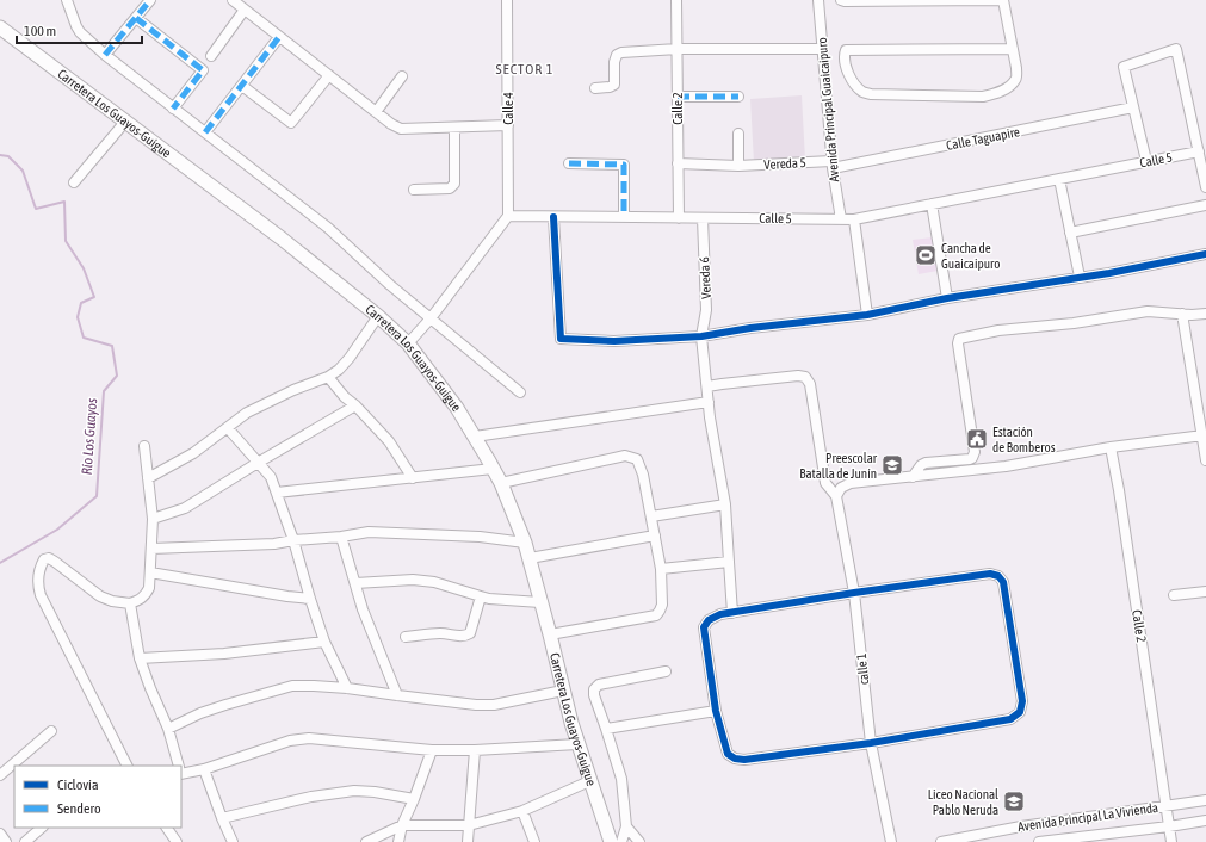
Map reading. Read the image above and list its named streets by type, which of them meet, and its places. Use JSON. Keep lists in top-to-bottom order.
{
  "streets": {
    "main road": ["Carretera Los Guayos-Guigue"],
    "street": [
      "Calle 4",
      "Calle 2",
      "Avenida Principal Guaicaipuro",
      "Calle Taguapire",
      "Calle 5",
      "Vereda 5",
      "Vereda 6",
      "calle 1",
      "Avenida Principal La Vivienda"
    ]
  },
  "crossings": [
    ["Calle 4", "Calle 5"],
    ["Calle 2", "Calle 5"],
    ["Calle 2", "Vereda 5"],
    ["Calle 2", "Avenida Principal La Vivienda"],
    ["Avenida Principal Guaicaipuro", "Calle Taguapire"],
    ["Avenida Principal Guaicaipuro", "Calle 5"],
    ["Avenida Principal Guaicaipuro", "Vereda 5"],
    ["Calle Taguapire", "Vereda 5"],
    ["Calle 5", "Vereda 6"],
    ["Vereda 6", "calle 1"]
  ],
  "districts": ["SECTOR 1"],
  "water": ["Río Los Guayos"],
  "places": {
    "sports": ["Cancha de Guaicaipuro"],
    "public building": ["Estación de Bomberos"],
    "school or university": ["Preescolar Batalla de Junín", "Liceo Nacional Pablo Neruda"]
  },
  "legend": ["Ciclovía", "Sendero"],
  "scale_bar": "100 m"
}
